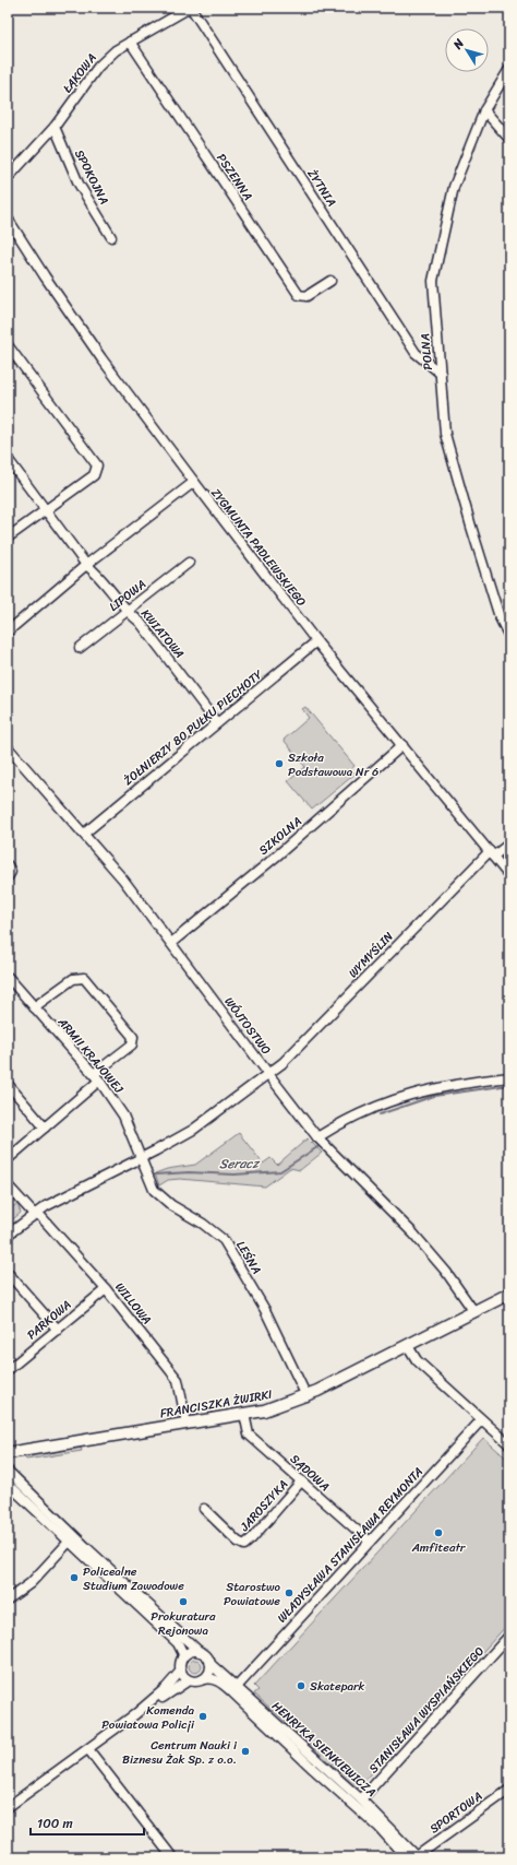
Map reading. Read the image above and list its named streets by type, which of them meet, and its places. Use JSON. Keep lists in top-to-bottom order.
{
  "streets": {
    "main road": ["FRANCISZKA ŻWIRKI"],
    "street": [
      "ŁĄKOWA",
      "SPOKOJNA",
      "PSZENNA",
      "ŻYTNIA",
      "POLNA",
      "ZYGMUNTA PADLEWSKIEGO",
      "LIPOWA",
      "KWIATOWA",
      "ŻOŁNIERZY 80 PUŁKU PIECHOTY",
      "SZKOLNA",
      "WYMYŚLIN",
      "WÓJTOSTWO",
      "ARMII KRAJOWEJ",
      "LEŚNA",
      "WILLOWA",
      "PARKOWA",
      "SĄDOWA",
      "JAROSZYKA",
      "WŁADYSŁAWA STANISŁAWA REYMONTA",
      "STANISŁAWA WYSPIAŃSKIEGO",
      "HENRYKA SIENKIEWICZA",
      "SPORTOWA"
    ]
  },
  "crossings": [
    ["ŁĄKOWA", "SPOKOJNA"],
    ["ŁĄKOWA", "PSZENNA"],
    ["ŁĄKOWA", "ŻYTNIA"],
    ["ŻYTNIA", "POLNA"],
    ["ZYGMUNTA PADLEWSKIEGO", "ŻOŁNIERZY 80 PUŁKU PIECHOTY"],
    ["ZYGMUNTA PADLEWSKIEGO", "SZKOLNA"],
    ["ZYGMUNTA PADLEWSKIEGO", "WYMYŚLIN"],
    ["LIPOWA", "KWIATOWA"],
    ["KWIATOWA", "ŻOŁNIERZY 80 PUŁKU PIECHOTY"],
    ["ŻOŁNIERZY 80 PUŁKU PIECHOTY", "WÓJTOSTWO"],
    ["SZKOLNA", "WÓJTOSTWO"],
    ["WYMYŚLIN", "WÓJTOSTWO"],
    ["WYMYŚLIN", "ARMII KRAJOWEJ"],
    ["WYMYŚLIN", "LEŚNA"],
    ["WYMYŚLIN", "WILLOWA"],
    ["WÓJTOSTWO", "FRANCISZKA ŻWIRKI"],
    ["ARMII KRAJOWEJ", "LEŚNA"],
    ["LEŚNA", "FRANCISZKA ŻWIRKI"],
    ["WILLOWA", "PARKOWA"],
    ["WILLOWA", "FRANCISZKA ŻWIRKI"],
    ["FRANCISZKA ŻWIRKI", "SĄDOWA"],
    ["SĄDOWA", "JAROSZYKA"],
    ["SĄDOWA", "WŁADYSŁAWA STANISŁAWA REYMONTA"],
    ["WŁADYSŁAWA STANISŁAWA REYMONTA", "HENRYKA SIENKIEWICZA"],
    ["STANISŁAWA WYSPIAŃSKIEGO", "HENRYKA SIENKIEWICZA"],
    ["HENRYKA SIENKIEWICZA", "SPORTOWA"]
  ],
  "water": ["Seracz"],
  "places": [
    "Szkoła Podstawowa Nr 6",
    "Amfiteatr",
    "Policealne Studium Zawodowe",
    "Starostwo Powiatowe",
    "Prokuratura Rejonowa",
    "Skatepark",
    "Komenda Powiatowa Policji",
    "Centrum Nauki i Biznesu Żak Sp. z o.o."
  ],
  "scale_bar": "100 m",
  "north": "top left"
}
